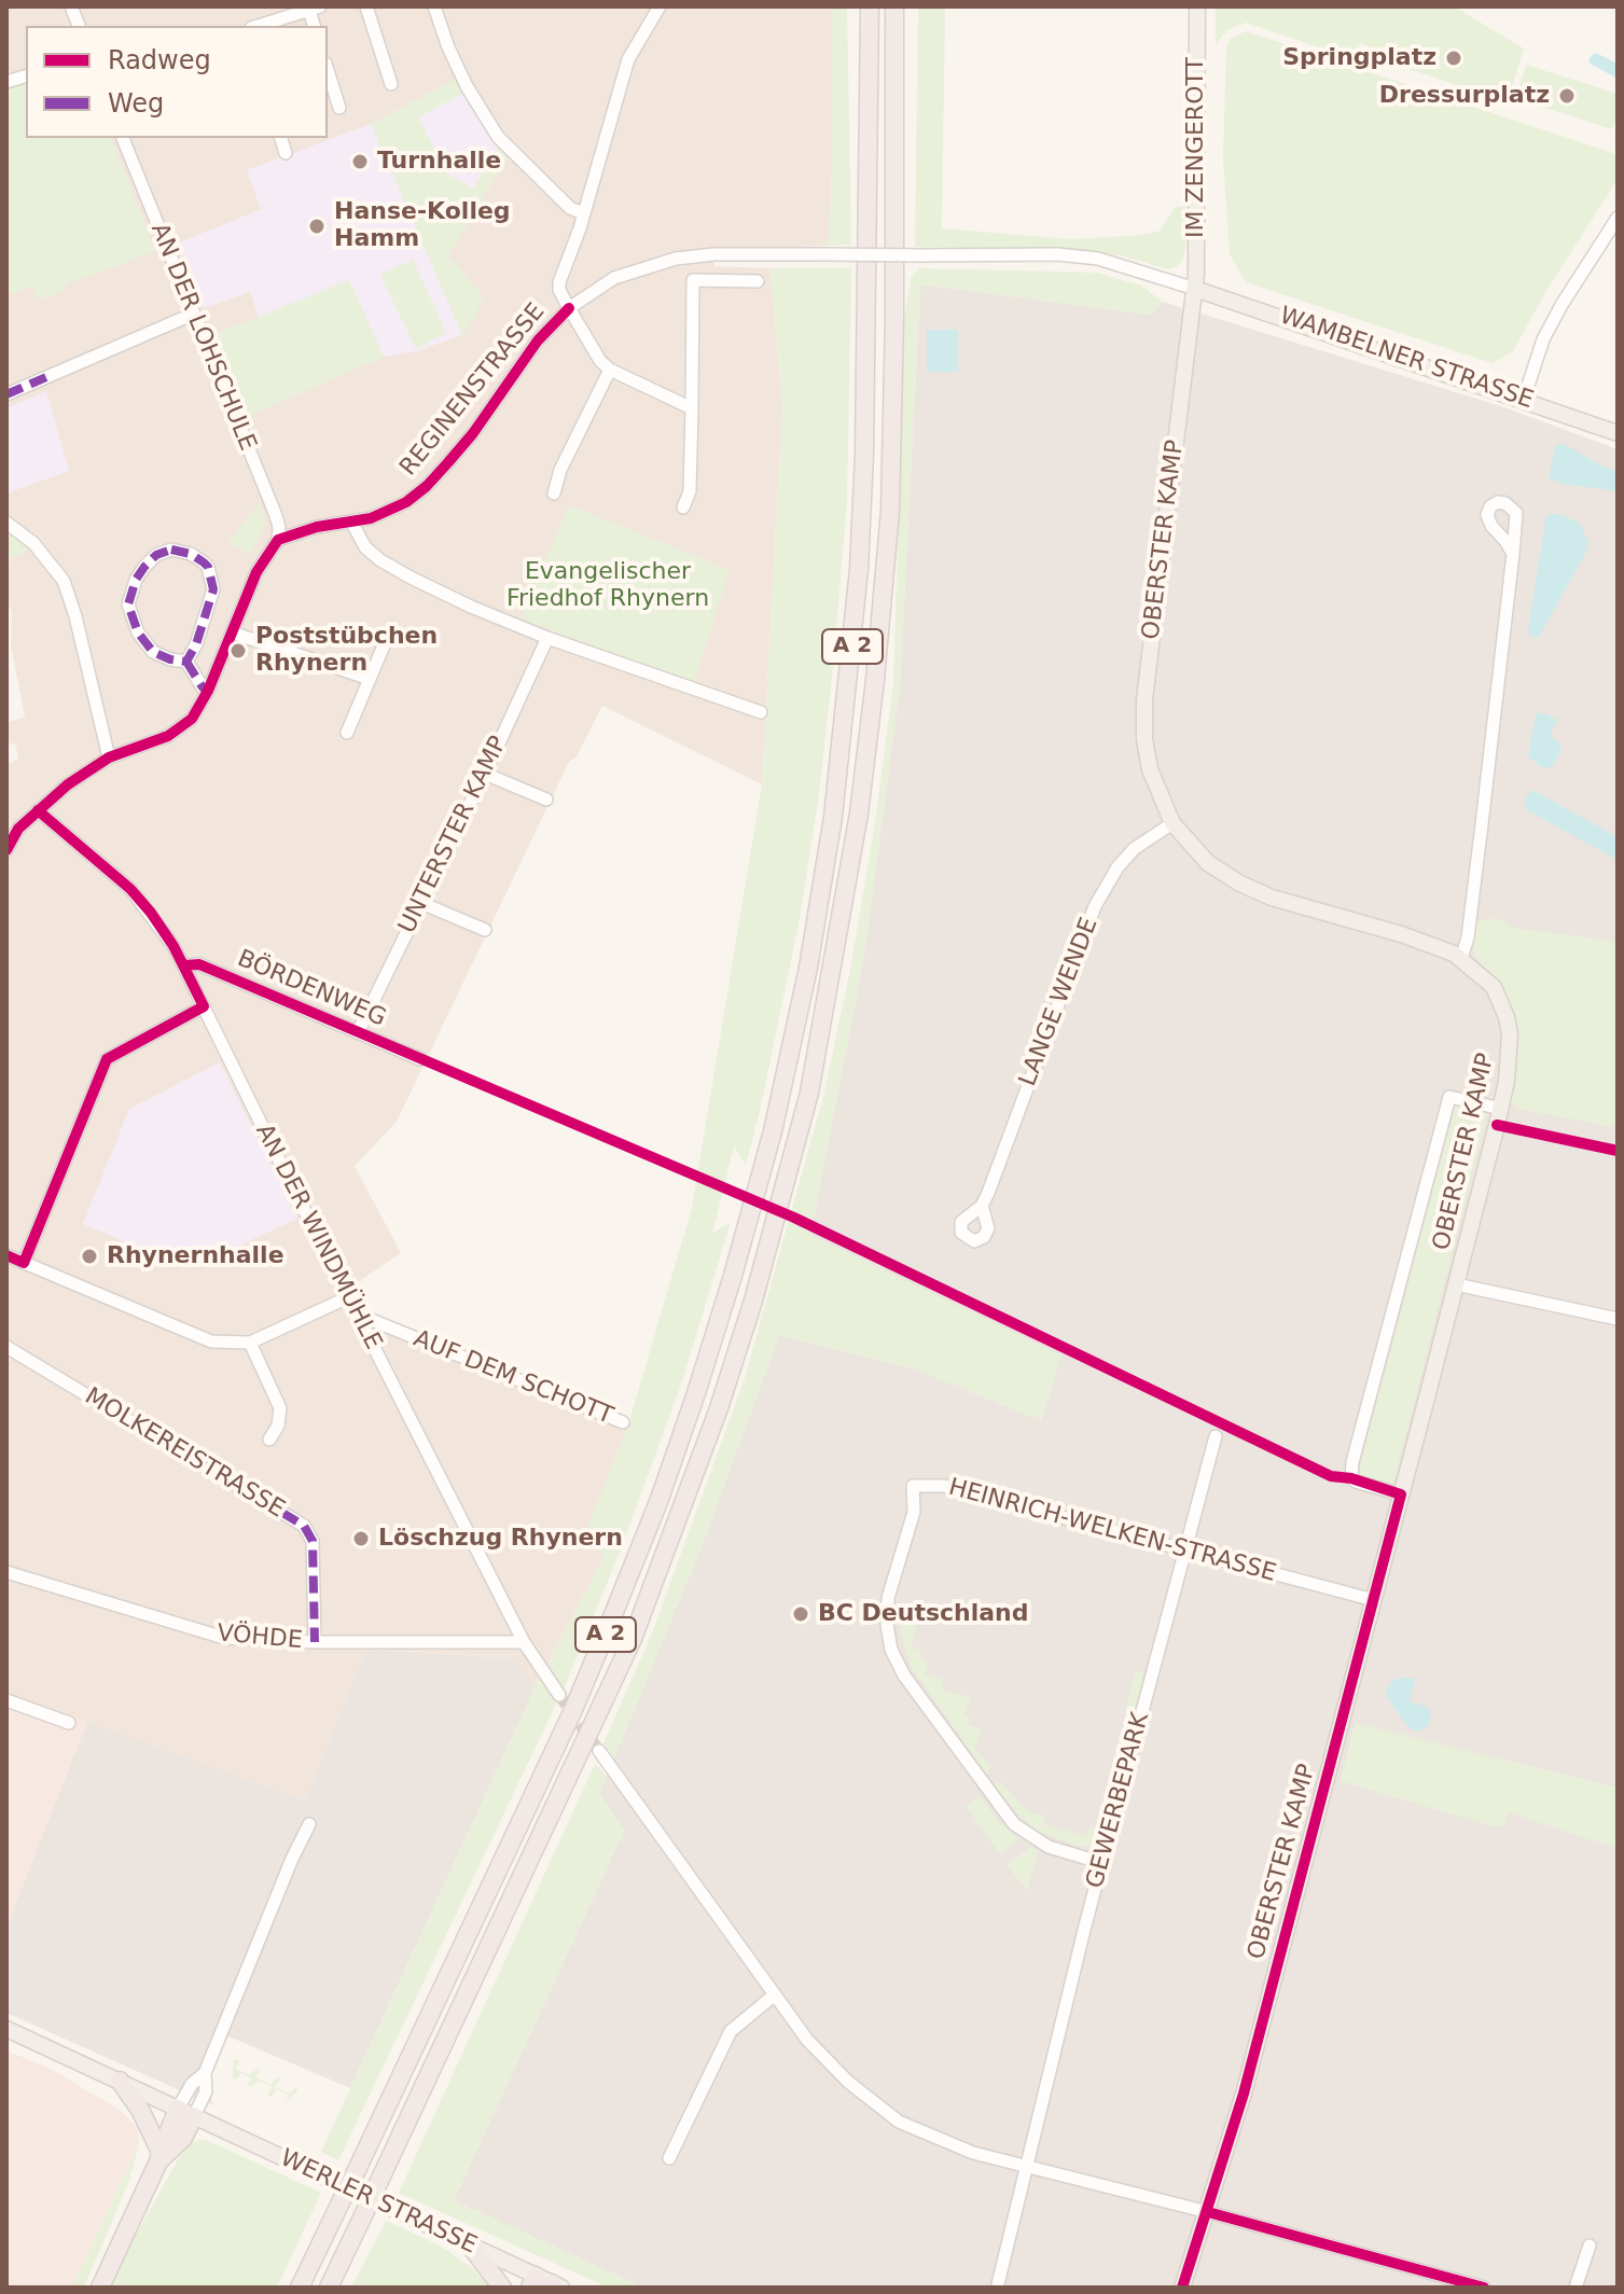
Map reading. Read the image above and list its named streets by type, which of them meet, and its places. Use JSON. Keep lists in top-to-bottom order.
{
  "streets": {
    "highway": ["A 2"],
    "main road": [
      "IM ZENGEROTT",
      "WAMBELNER STRASSE",
      "OBERSTER KAMP",
      "WERLER STRASSE"
    ],
    "street": [
      "AN DER LOHSCHULE",
      "REGINENSTRASSE",
      "UNTERSTER KAMP",
      "BÖRDENWEG",
      "LANGE WENDE",
      "AN DER WINDMÜHLE",
      "AUF DEM SCHOTT",
      "MOLKEREISTRASSE",
      "HEINRICH-WELKEN-STRASSE",
      "VÖHDE",
      "GEWERBEPARK"
    ]
  },
  "crossings": [
    ["IM ZENGEROTT", "WAMBELNER STRASSE"],
    ["IM ZENGEROTT", "REGINENSTRASSE"],
    ["IM ZENGEROTT", "OBERSTER KAMP"],
    ["AN DER LOHSCHULE", "REGINENSTRASSE"],
    ["WAMBELNER STRASSE", "REGINENSTRASSE"],
    ["WAMBELNER STRASSE", "OBERSTER KAMP"],
    ["REGINENSTRASSE", "OBERSTER KAMP"],
    ["OBERSTER KAMP", "LANGE WENDE"],
    ["OBERSTER KAMP", "HEINRICH-WELKEN-STRASSE"],
    ["UNTERSTER KAMP", "BÖRDENWEG"],
    ["BÖRDENWEG", "AN DER WINDMÜHLE"],
    ["AN DER WINDMÜHLE", "AUF DEM SCHOTT"],
    ["AN DER WINDMÜHLE", "VÖHDE"],
    ["MOLKEREISTRASSE", "VÖHDE"],
    ["HEINRICH-WELKEN-STRASSE", "GEWERBEPARK"]
  ],
  "parks": ["Evangelischer Friedhof Rhynern"],
  "places": [
    "Springplatz",
    "Dressurplatz",
    "Turnhalle",
    "Hanse-Kolleg Hamm",
    "Poststübchen Rhynern",
    "Rhynernhalle",
    "Löschzug Rhynern",
    "BC Deutschland"
  ],
  "legend": ["Radweg", "Weg"]
}
